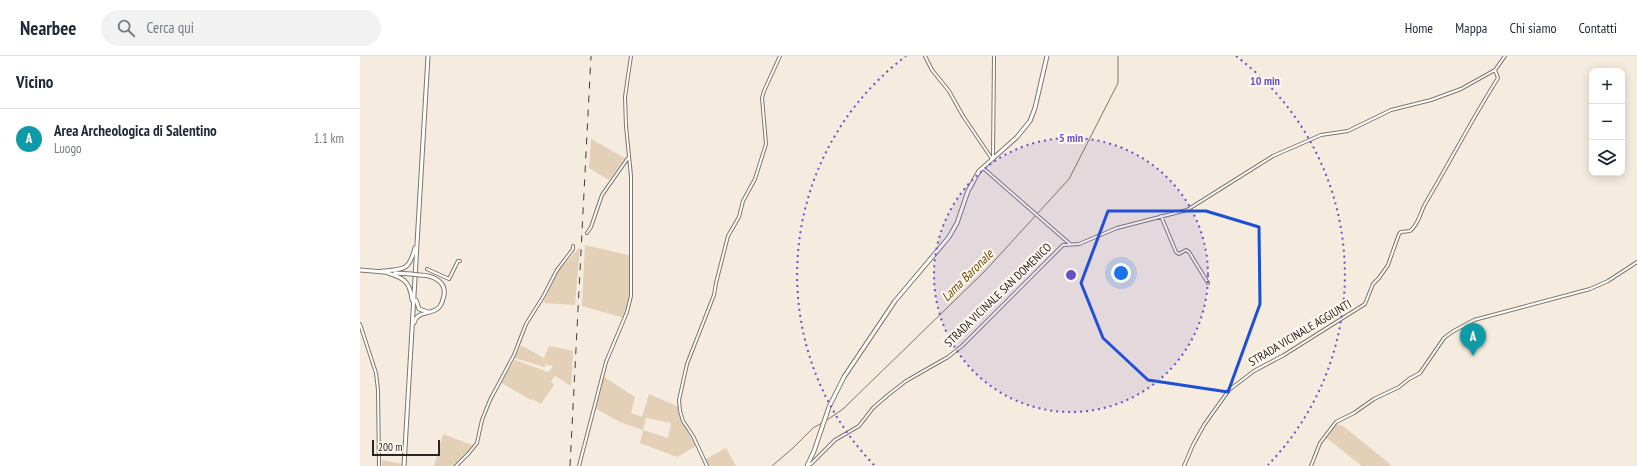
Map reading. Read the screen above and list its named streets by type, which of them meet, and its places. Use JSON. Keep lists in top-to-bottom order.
{
  "streets": {
    "street": ["STRADA VICINALE SAN DOMENICO", "STRADA VICINALE AGGIUNTI"]
  },
  "crossings": [
    ["STRADA VICINALE SAN DOMENICO", "STRADA VICINALE AGGIUNTI"]
  ],
  "water": ["Lama Baronale"],
  "scale_bar": "200 m",
  "page": {
    "header": "Nearbee",
    "search": "Cerca qui",
    "nav": [
      "Home",
      "Mappa",
      "Chi siamo",
      "Contatti"
    ],
    "heading": "Vicino",
    "map_buttons": ["+", "−"],
    "list": [
      {
        "mark": "A",
        "name": "Area Archeologica di Salentino",
        "note": "Luogo",
        "value": "1.1 km"
      }
    ],
    "pins": "A",
    "scale": "200 m"
  },
  "rings": ["10 min", "5 min"]
}
